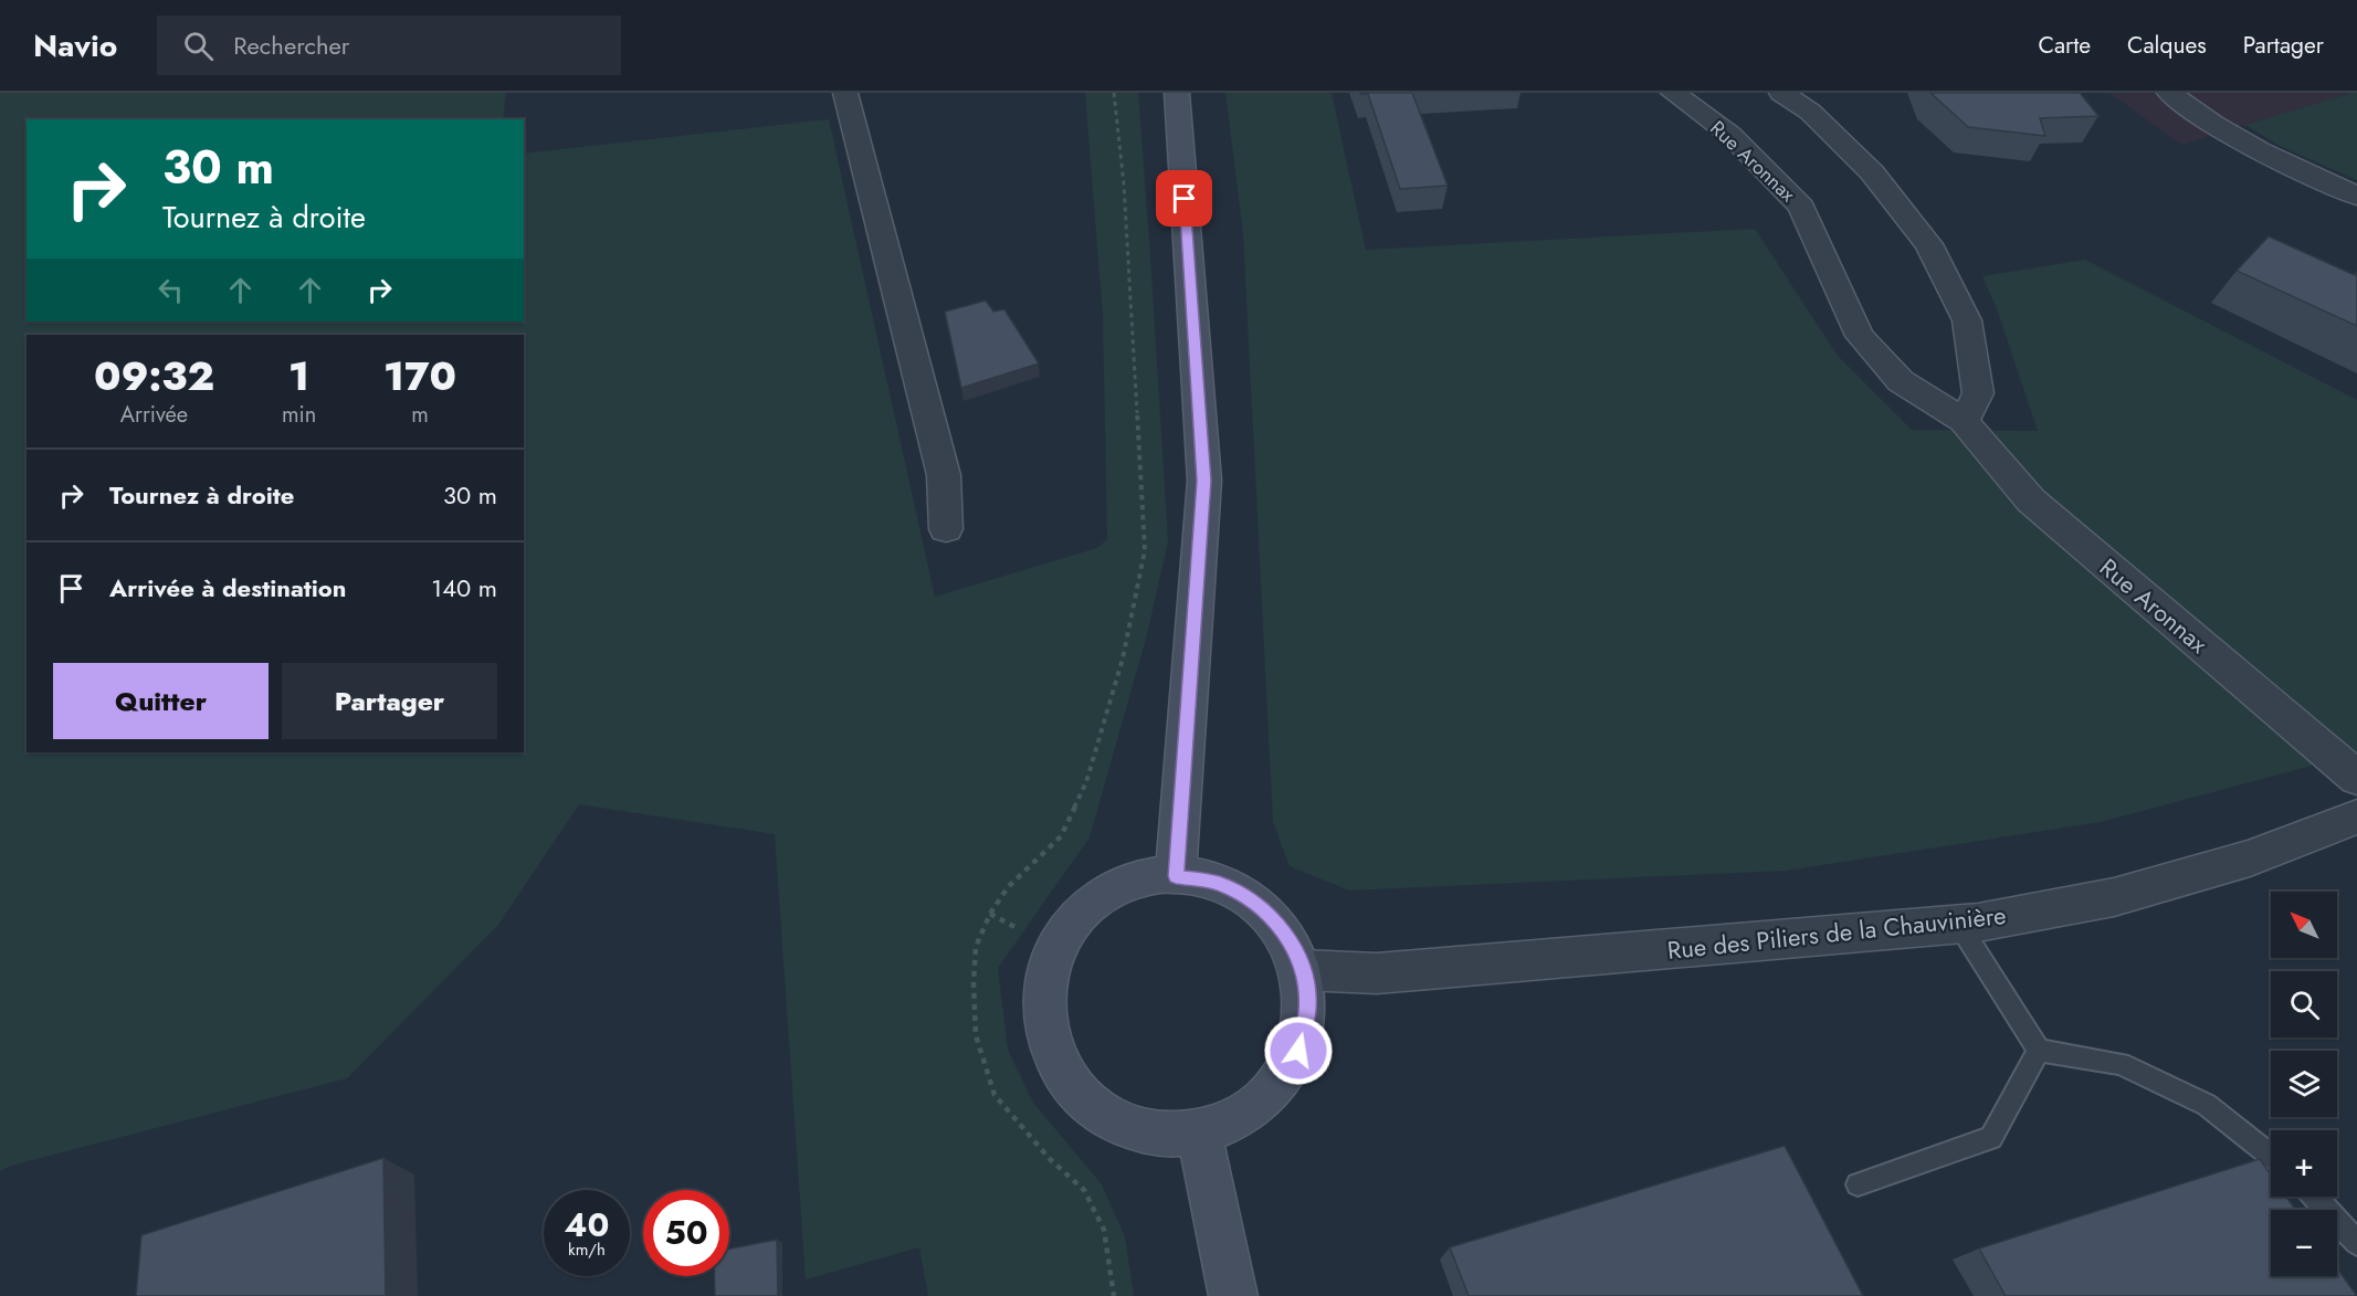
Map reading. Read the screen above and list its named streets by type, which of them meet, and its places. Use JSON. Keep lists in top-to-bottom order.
{
  "streets": {
    "street": ["Rue Aronnax", "Rue des Piliers de la Chauvinière"]
  },
  "north": "top left",
  "page": {
    "header": "Navio",
    "search": "Rechercher",
    "nav": ["Carte", "Calques", "Partager"],
    "turn": ["30 m", "Tournez à droite"],
    "eta": [
      "09:32",
      "Arrivée",
      "1",
      "min",
      "170",
      "m"
    ],
    "list": [
      {
        "name": "Tournez à droite",
        "value": "30 m"
      },
      {
        "name": "Arrivée à destination",
        "value": "140 m"
      }
    ],
    "buttons": ["Quitter", "Partager"],
    "map_buttons": ["+", "−"],
    "speed": "40 km/h",
    "limit": "50"
  }
}
